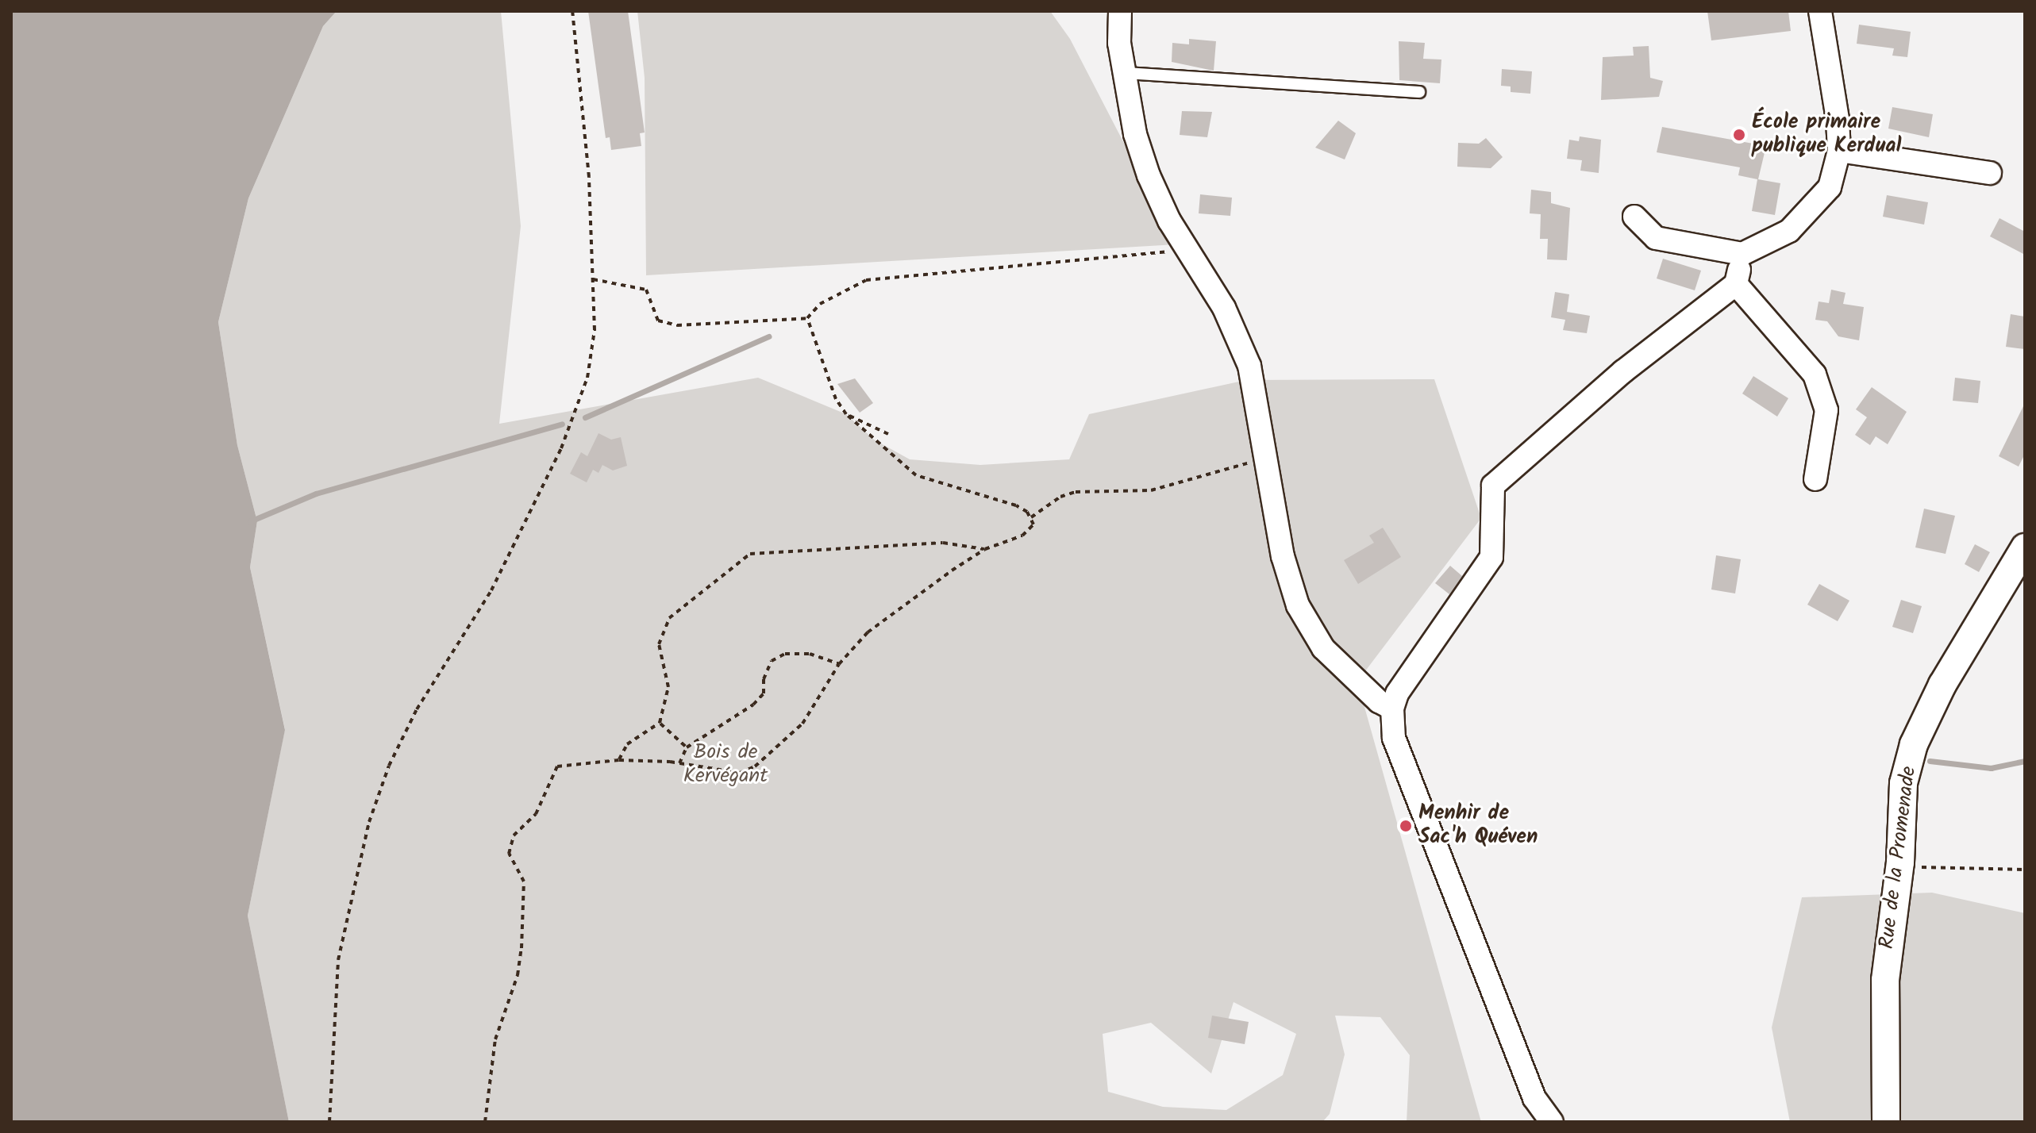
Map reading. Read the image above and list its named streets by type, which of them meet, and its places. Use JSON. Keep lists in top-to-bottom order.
{
  "streets": {
    "street": ["Rue de la Promenade"]
  },
  "parks": ["Bois de Kervégant"],
  "places": ["École primaire publique Kerdual", "Menhir de Sac'h Quéven"]
}
